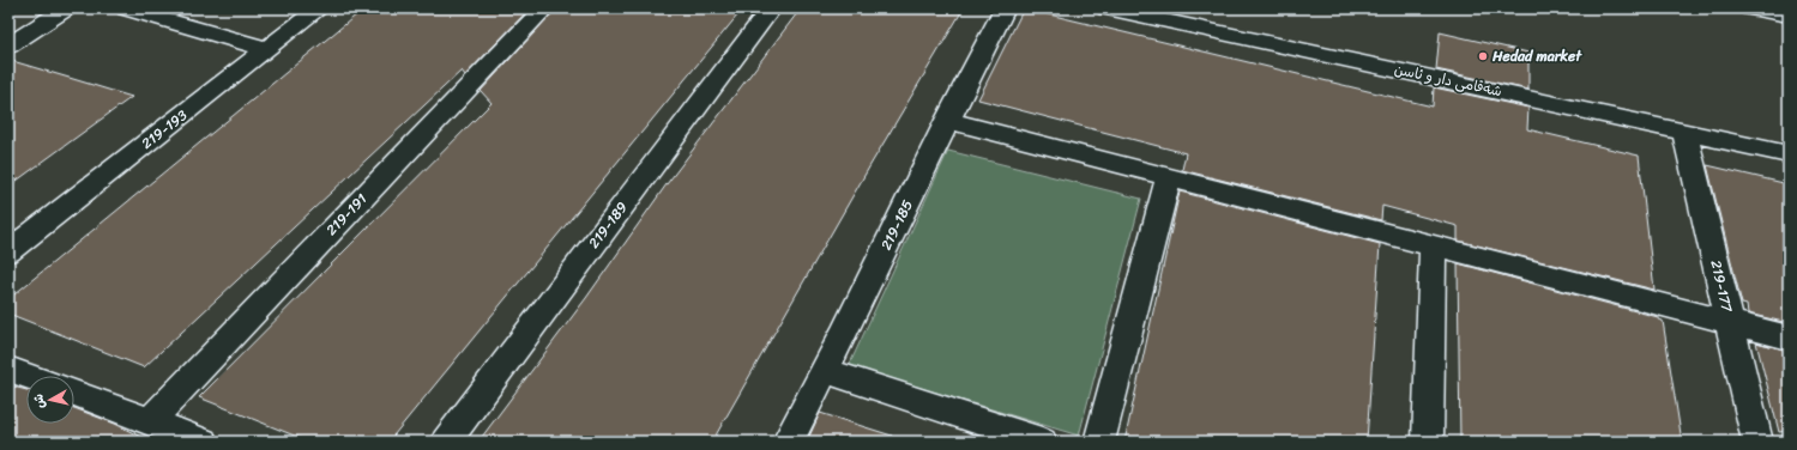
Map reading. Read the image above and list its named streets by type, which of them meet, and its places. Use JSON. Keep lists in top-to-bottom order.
{
  "streets": {
    "street": [
      "شەقامی دار و ئاسن",
      "219-193",
      "219-191",
      "219-189",
      "219-185",
      "219-177"
    ]
  },
  "crossings": [
    ["شەقامی دار و ئاسن", "219-177"]
  ],
  "places": ["Hedad market"],
  "north": "left"
}
